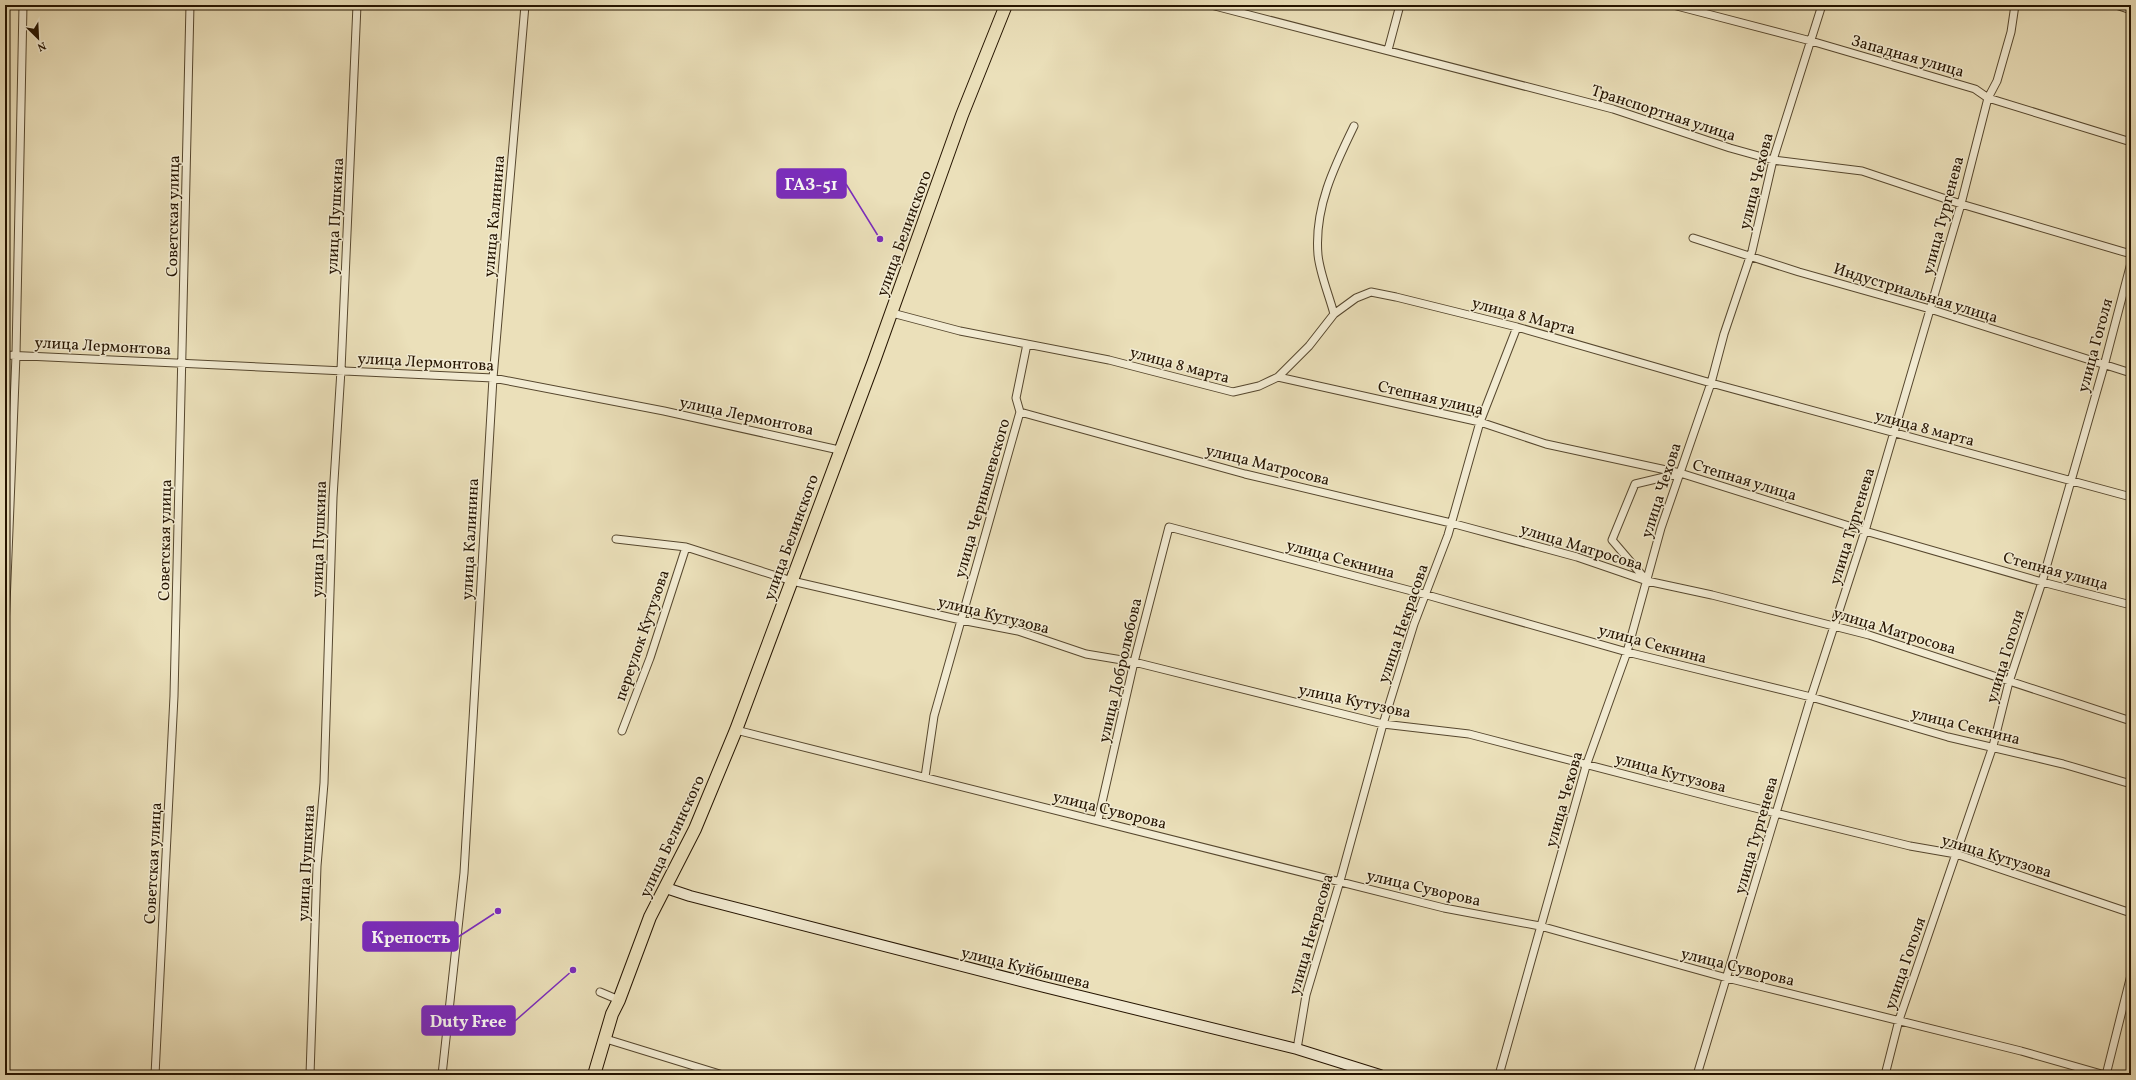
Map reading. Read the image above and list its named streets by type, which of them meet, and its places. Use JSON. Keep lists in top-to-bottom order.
{
  "streets": {
    "main road": ["улица Белинского", "улица Куйбышева"],
    "street": [
      "Западная улица",
      "Транспортная улица",
      "улица Чехова",
      "улица Тургенева",
      "Советская улица",
      "улица Пушкина",
      "улица Калинина",
      "Индустриальная улица",
      "улица 8 Марта",
      "улица Лермонтова",
      "улица Гоголя",
      "улица 8 марта",
      "Степная улица",
      "улица Матросова",
      "улица Чернышевского",
      "улица Секнина",
      "улица Кутузова",
      "улица Некрасова",
      "переулок Кутузова",
      "улица Добролюбова",
      "улица Суворова"
    ]
  },
  "crossings": [
    ["Западная улица", "улица Чехова"],
    ["Западная улица", "улица Тургенева"],
    ["Транспортная улица", "улица Чехова"],
    ["Транспортная улица", "улица Тургенева"],
    ["улица Чехова", "Индустриальная улица"],
    ["улица Чехова", "улица 8 Марта"],
    ["улица Чехова", "улица 8 марта"],
    ["улица Чехова", "Степная улица"],
    ["улица Чехова", "улица Матросова"],
    ["улица Чехова", "улица Секнина"],
    ["улица Чехова", "улица Кутузова"],
    ["улица Чехова", "улица Суворова"],
    ["улица Тургенева", "Индустриальная улица"],
    ["улица Тургенева", "улица 8 марта"],
    ["улица Тургенева", "Степная улица"],
    ["улица Тургенева", "улица Матросова"],
    ["улица Тургенева", "улица Секнина"],
    ["улица Тургенева", "улица Кутузова"],
    ["улица Тургенева", "улица Суворова"],
    ["Советская улица", "улица Лермонтова"],
    ["улица Пушкина", "улица Лермонтова"],
    ["улица Калинина", "улица Лермонтова"],
    ["улица Белинского", "улица Лермонтова"],
    ["улица Белинского", "улица 8 марта"],
    ["улица Белинского", "улица Кутузова"],
    ["улица Белинского", "улица Суворова"],
    ["улица Белинского", "улица Куйбышева"],
    ["Индустриальная улица", "улица Гоголя"],
    ["улица 8 Марта", "улица 8 марта"],
    ["улица 8 Марта", "улица Некрасова"],
    ["улица Гоголя", "улица 8 марта"],
    ["улица Гоголя", "Степная улица"],
    ["улица Гоголя", "улица Матросова"],
    ["улица Гоголя", "улица Секнина"],
    ["улица Гоголя", "улица Кутузова"],
    ["улица Гоголя", "улица Суворова"],
    ["улица 8 марта", "Степная улица"],
    ["Степная улица", "улица Некрасова"],
    ["улица Матросова", "улица Чернышевского"],
    ["улица Матросова", "улица Некрасова"],
    ["улица Чернышевского", "улица Кутузова"],
    ["улица Чернышевского", "улица Суворова"],
    ["улица Секнина", "улица Некрасова"],
    ["улица Секнина", "улица Добролюбова"],
    ["улица Кутузова", "улица Некрасова"],
    ["улица Кутузова", "переулок Кутузова"],
    ["улица Кутузова", "улица Добролюбова"],
    ["улица Некрасова", "улица Суворова"],
    ["улица Некрасова", "улица Куйбышева"],
    ["улица Добролюбова", "улица Суворова"]
  ],
  "places": ["ГАЗ-51", "Крепость", "Duty Free"],
  "north": "bottom right"
}
